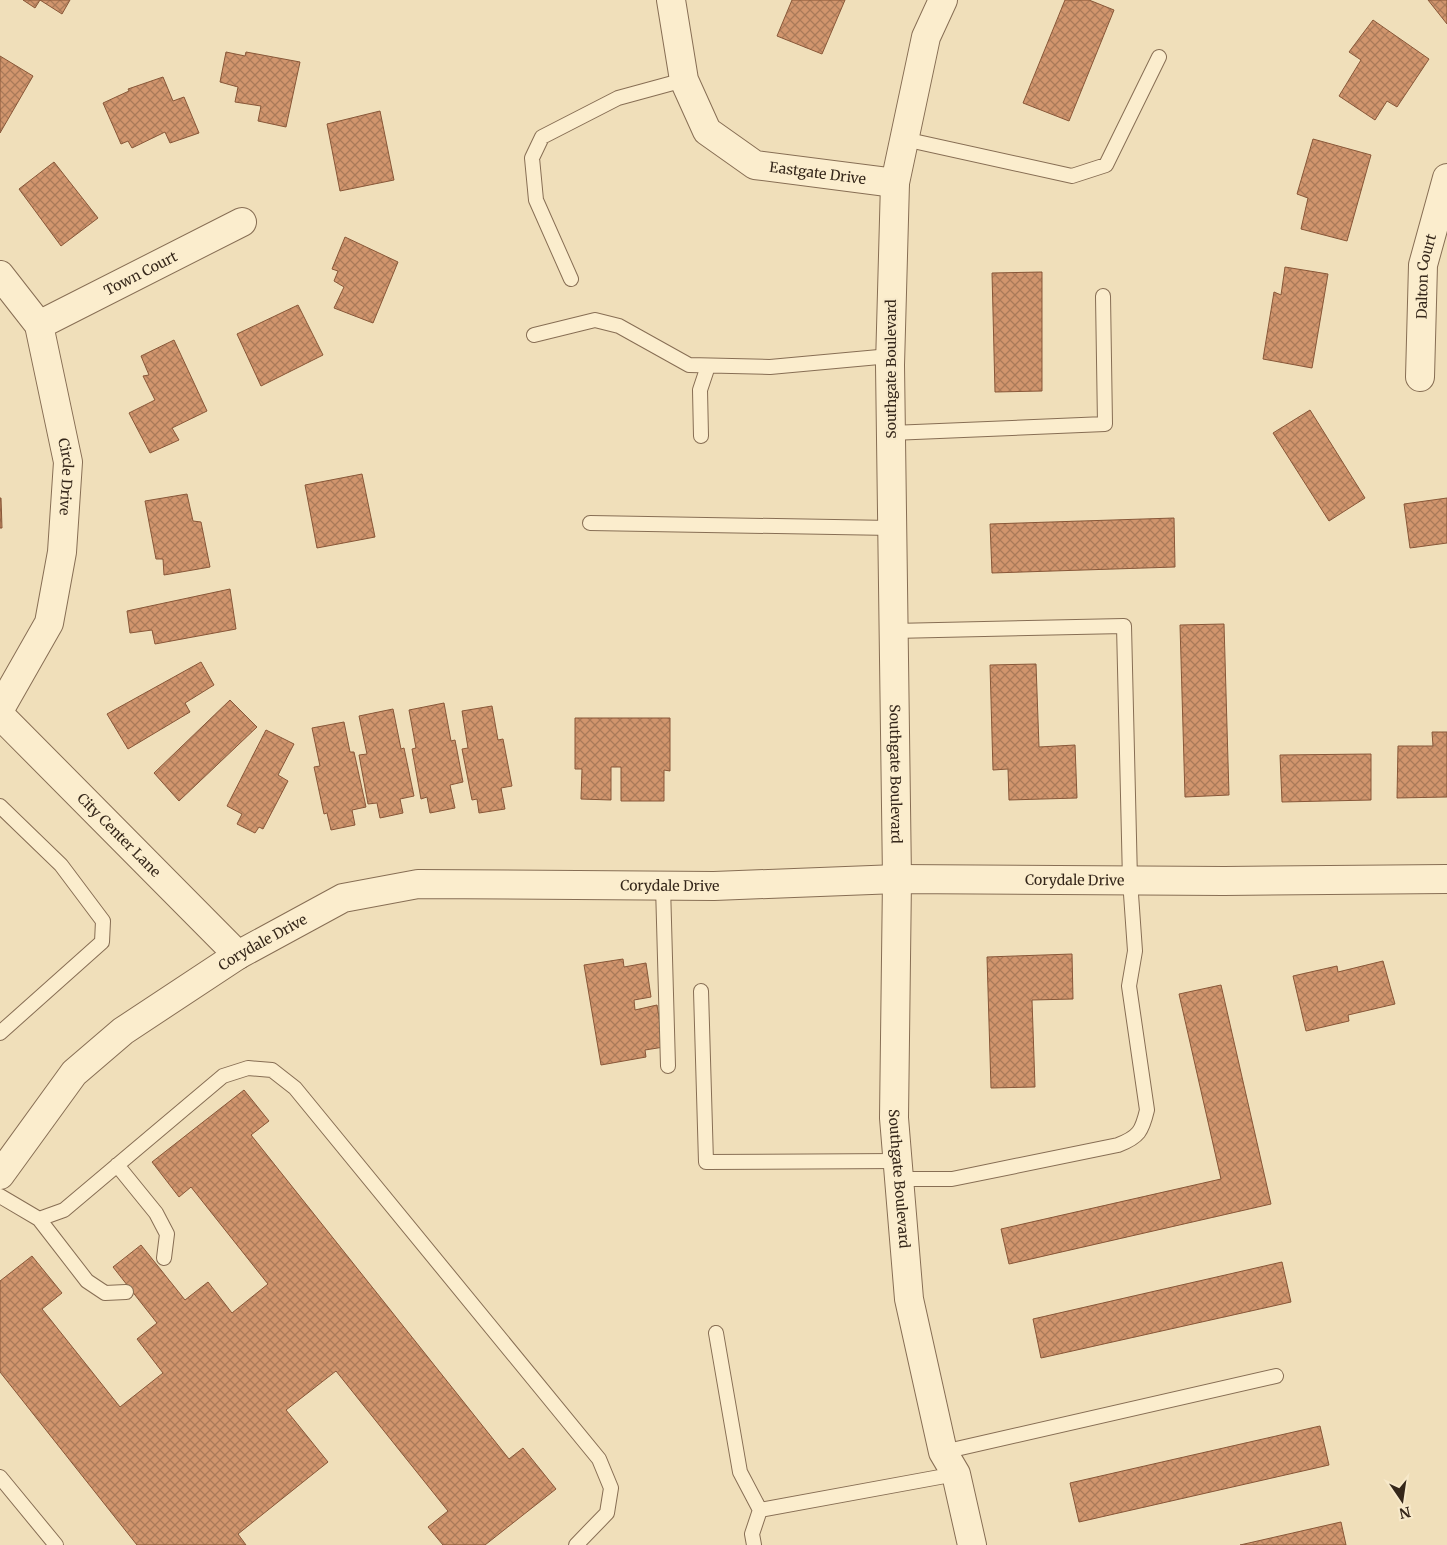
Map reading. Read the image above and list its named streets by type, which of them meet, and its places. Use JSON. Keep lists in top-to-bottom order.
{
  "streets": {
    "street": [
      "Eastgate Drive",
      "Town Court",
      "Dalton Court",
      "Southgate Boulevard",
      "Circle Drive",
      "City Center Lane",
      "Corydale Drive"
    ]
  },
  "crossings": [
    ["Eastgate Drive", "Southgate Boulevard"],
    ["Town Court", "Circle Drive"],
    ["Southgate Boulevard", "Corydale Drive"],
    ["City Center Lane", "Corydale Drive"]
  ],
  "north": "bottom"
}
